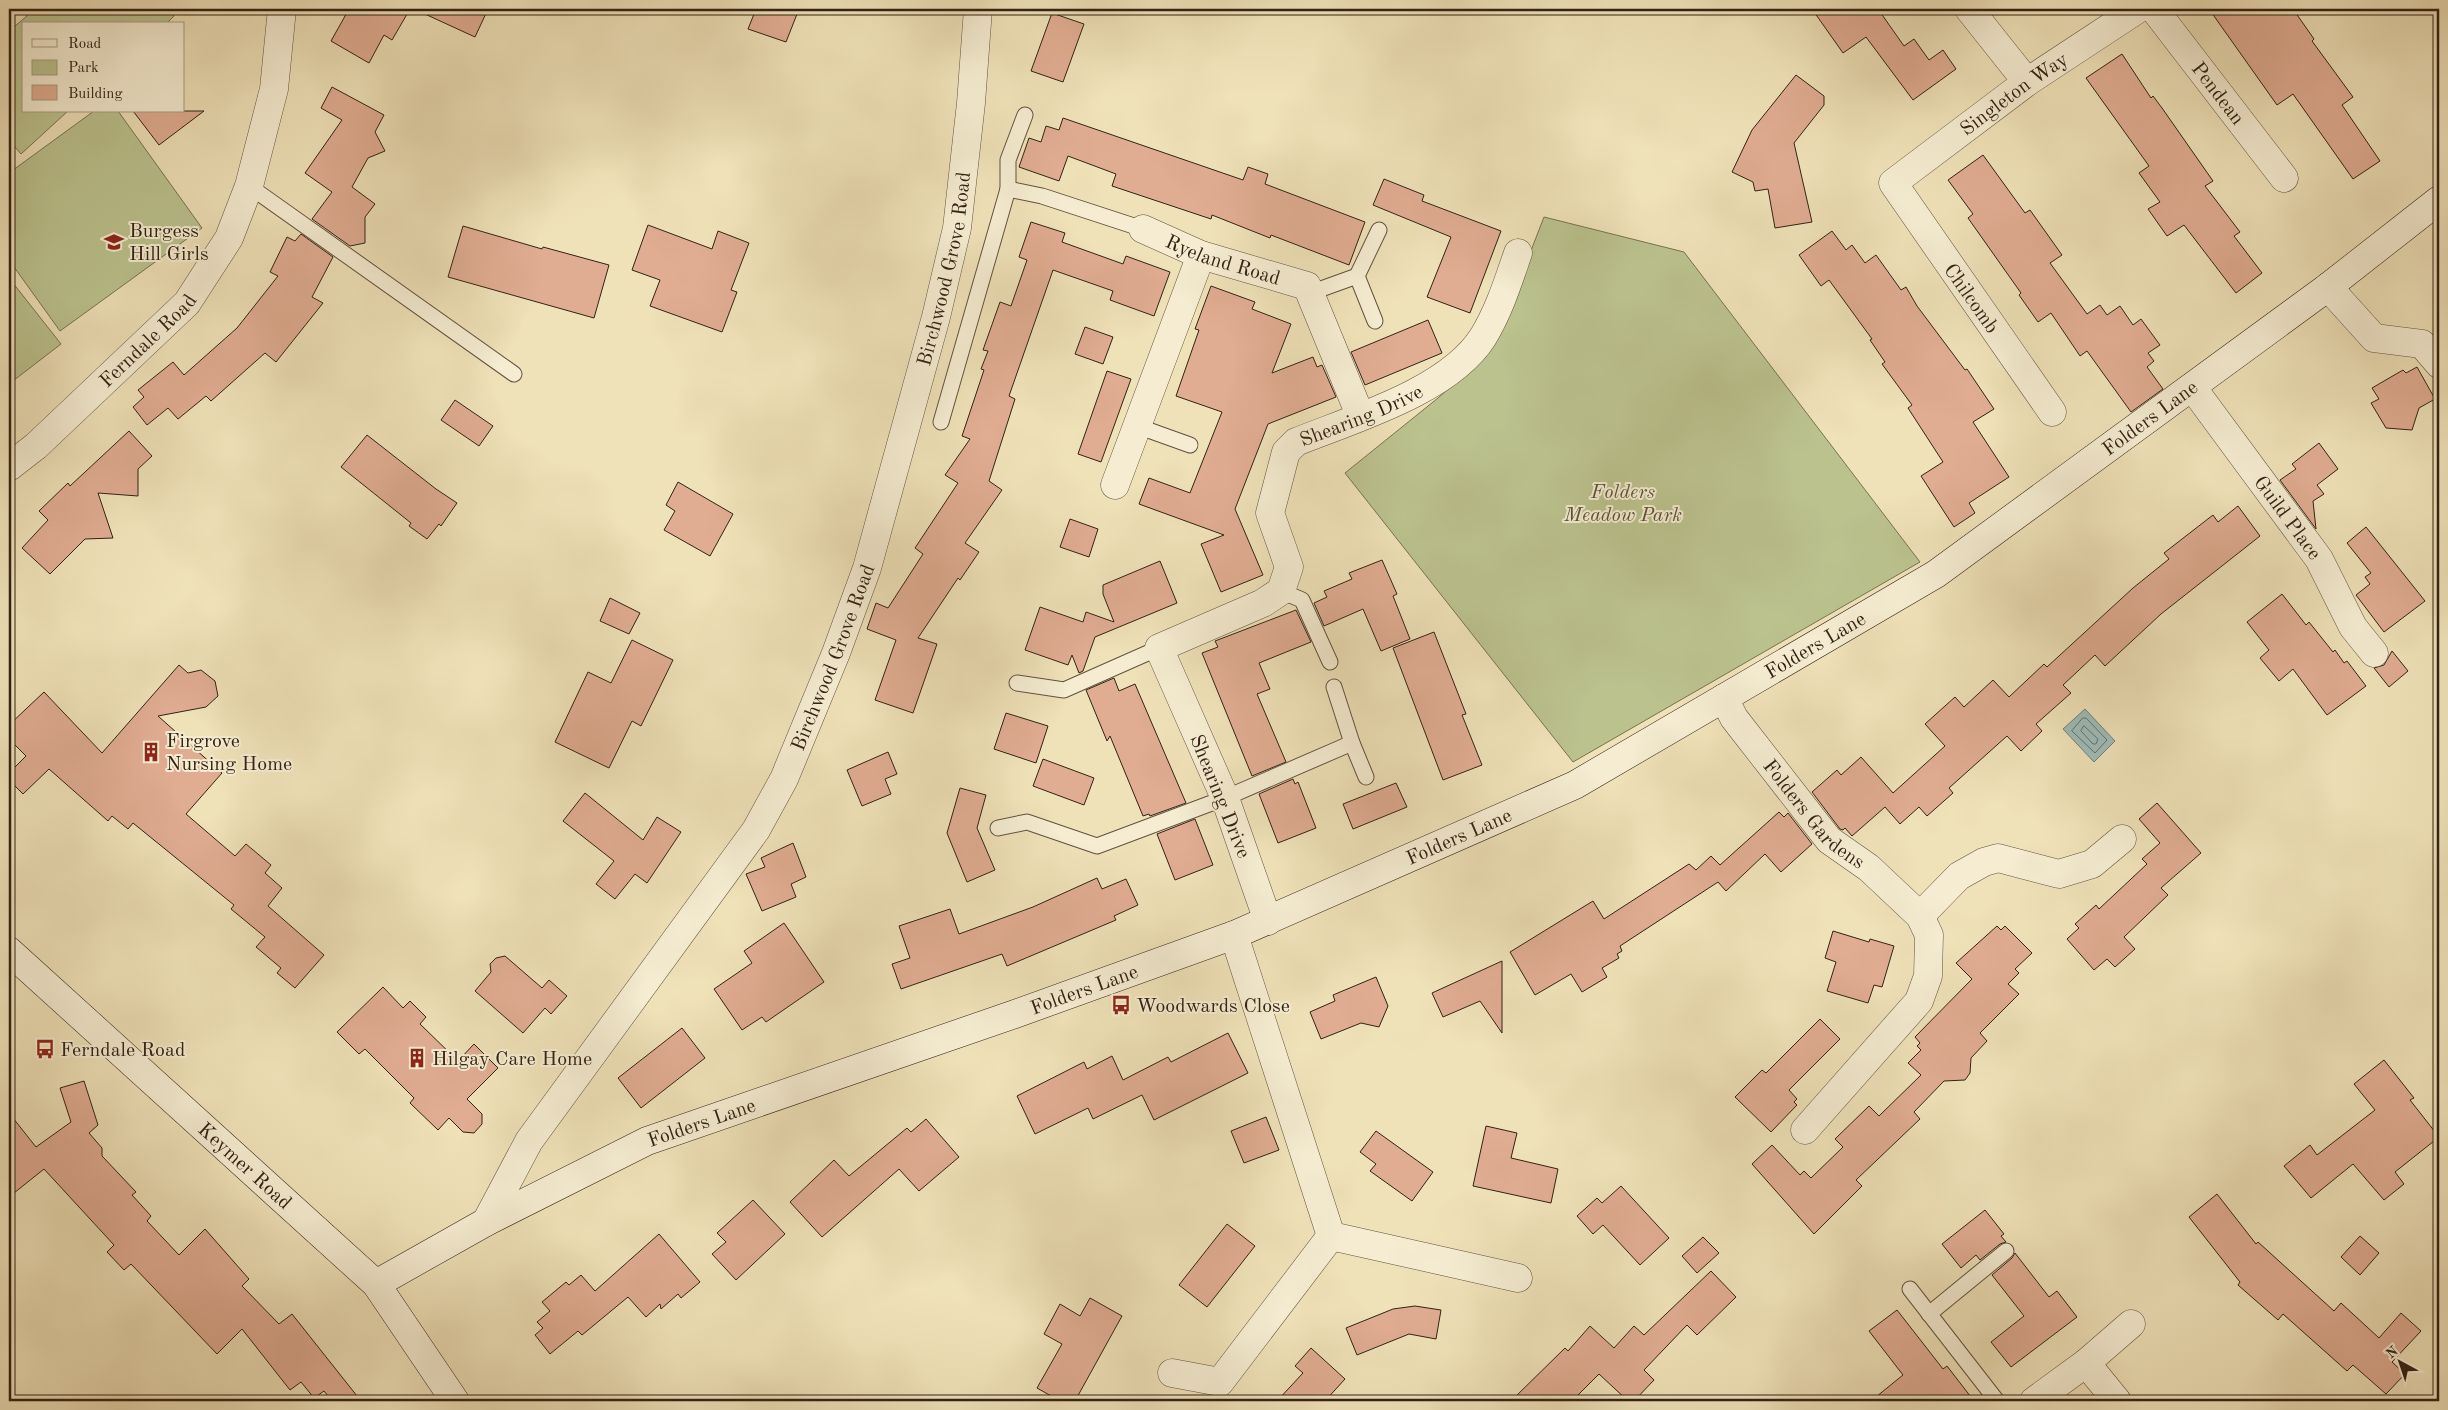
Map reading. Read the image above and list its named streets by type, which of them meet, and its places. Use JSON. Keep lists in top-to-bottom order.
{
  "streets": {
    "street": [
      "Pendean",
      "Singleton Way",
      "Ryeland Road",
      "Birchwood Grove Road",
      "Chilcomb",
      "Ferndale Road",
      "Shearing Drive",
      "Folders Lane",
      "Guild Place",
      "Folders Gardens",
      "Keymer Road"
    ]
  },
  "crossings": [
    ["Singleton Way", "Chilcomb"],
    ["Birchwood Grove Road", "Folders Lane"],
    ["Shearing Drive", "Folders Lane"],
    ["Folders Lane", "Guild Place"],
    ["Folders Lane", "Folders Gardens"],
    ["Folders Lane", "Keymer Road"]
  ],
  "parks": ["Folders Meadow Park"],
  "places": {
    "school or university": ["Burgess Hill Girls"],
    "building": ["Firgrove Nursing Home", "Hilgay Care Home"],
    "bus stop": ["Woodwards Close", "Ferndale Road"]
  },
  "legend": ["Road", "Park", "Building"],
  "north": "top left"
}
